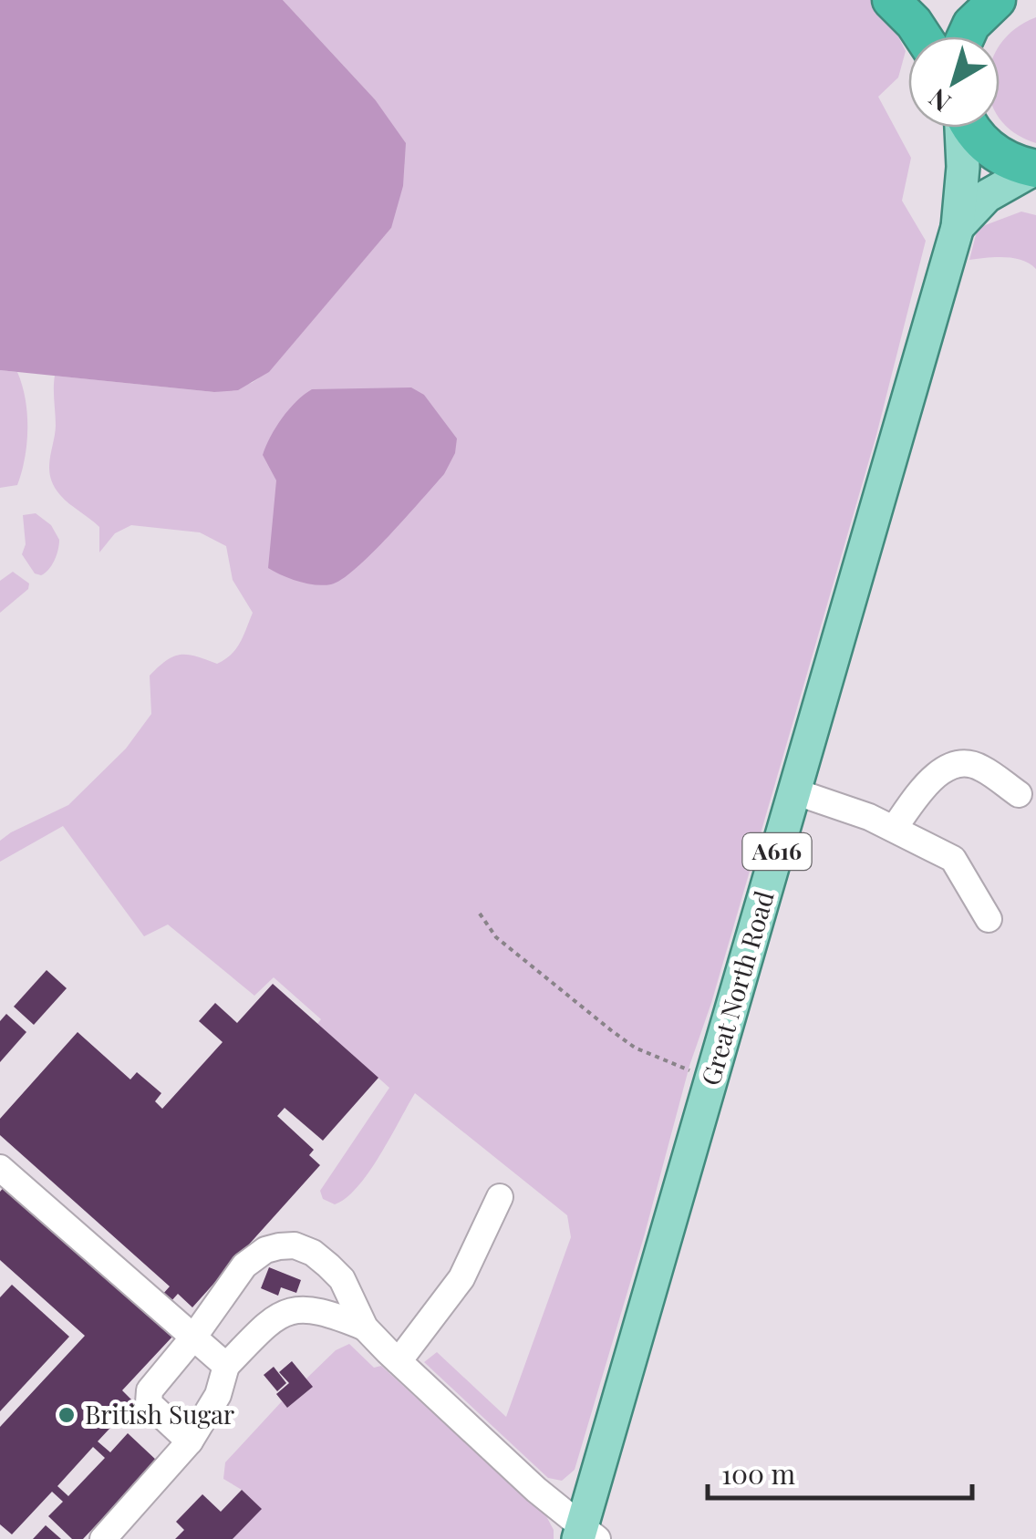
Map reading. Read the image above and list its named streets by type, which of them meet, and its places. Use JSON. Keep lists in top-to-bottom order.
{
  "streets": {
    "main road": ["A616", "Great North Road"]
  },
  "places": ["British Sugar"],
  "scale_bar": "100 m",
  "north": "bottom left"
}
